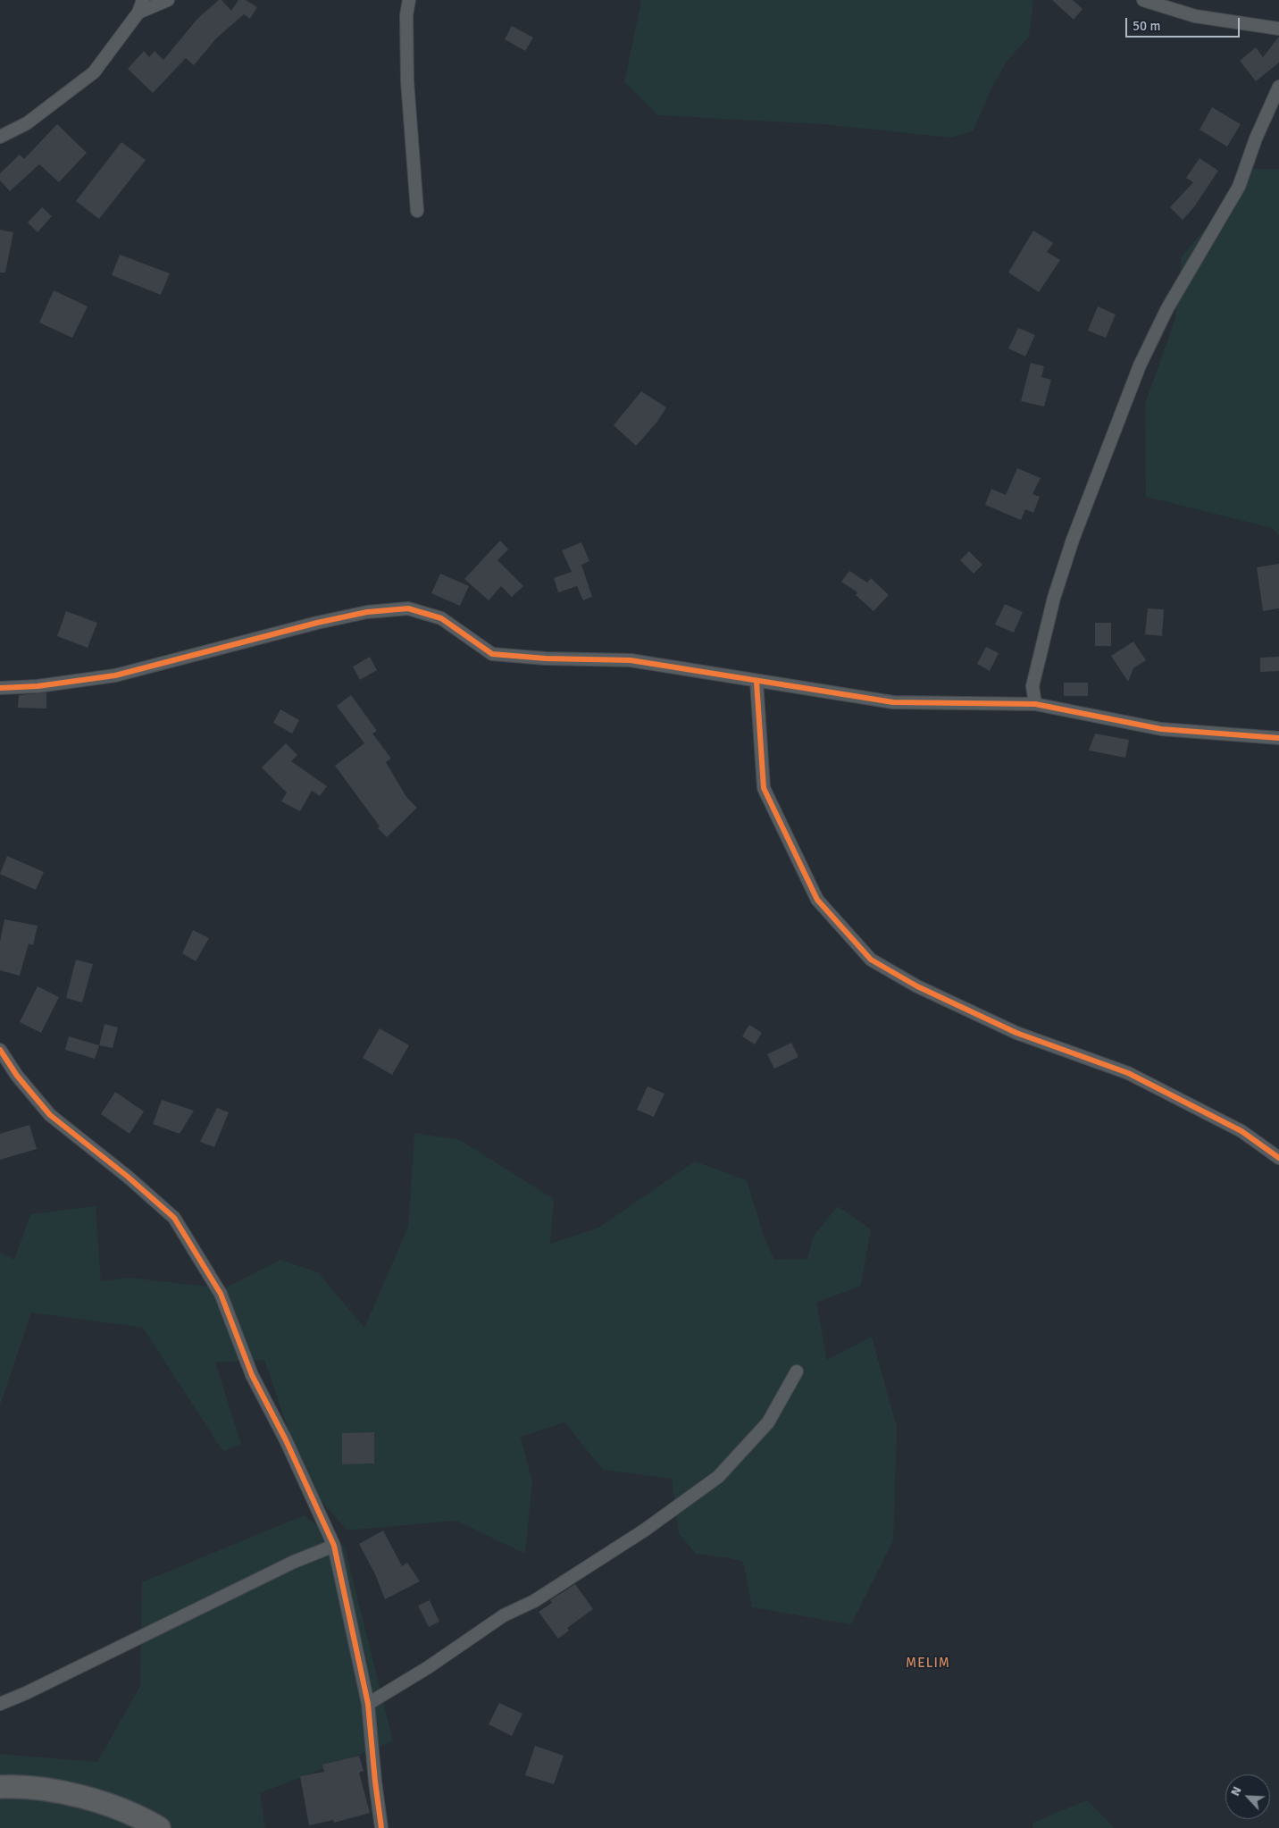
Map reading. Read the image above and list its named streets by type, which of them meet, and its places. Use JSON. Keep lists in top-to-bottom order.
{
  "districts": ["MELIM"],
  "scale_bar": "50 m",
  "north": "top left"
}
